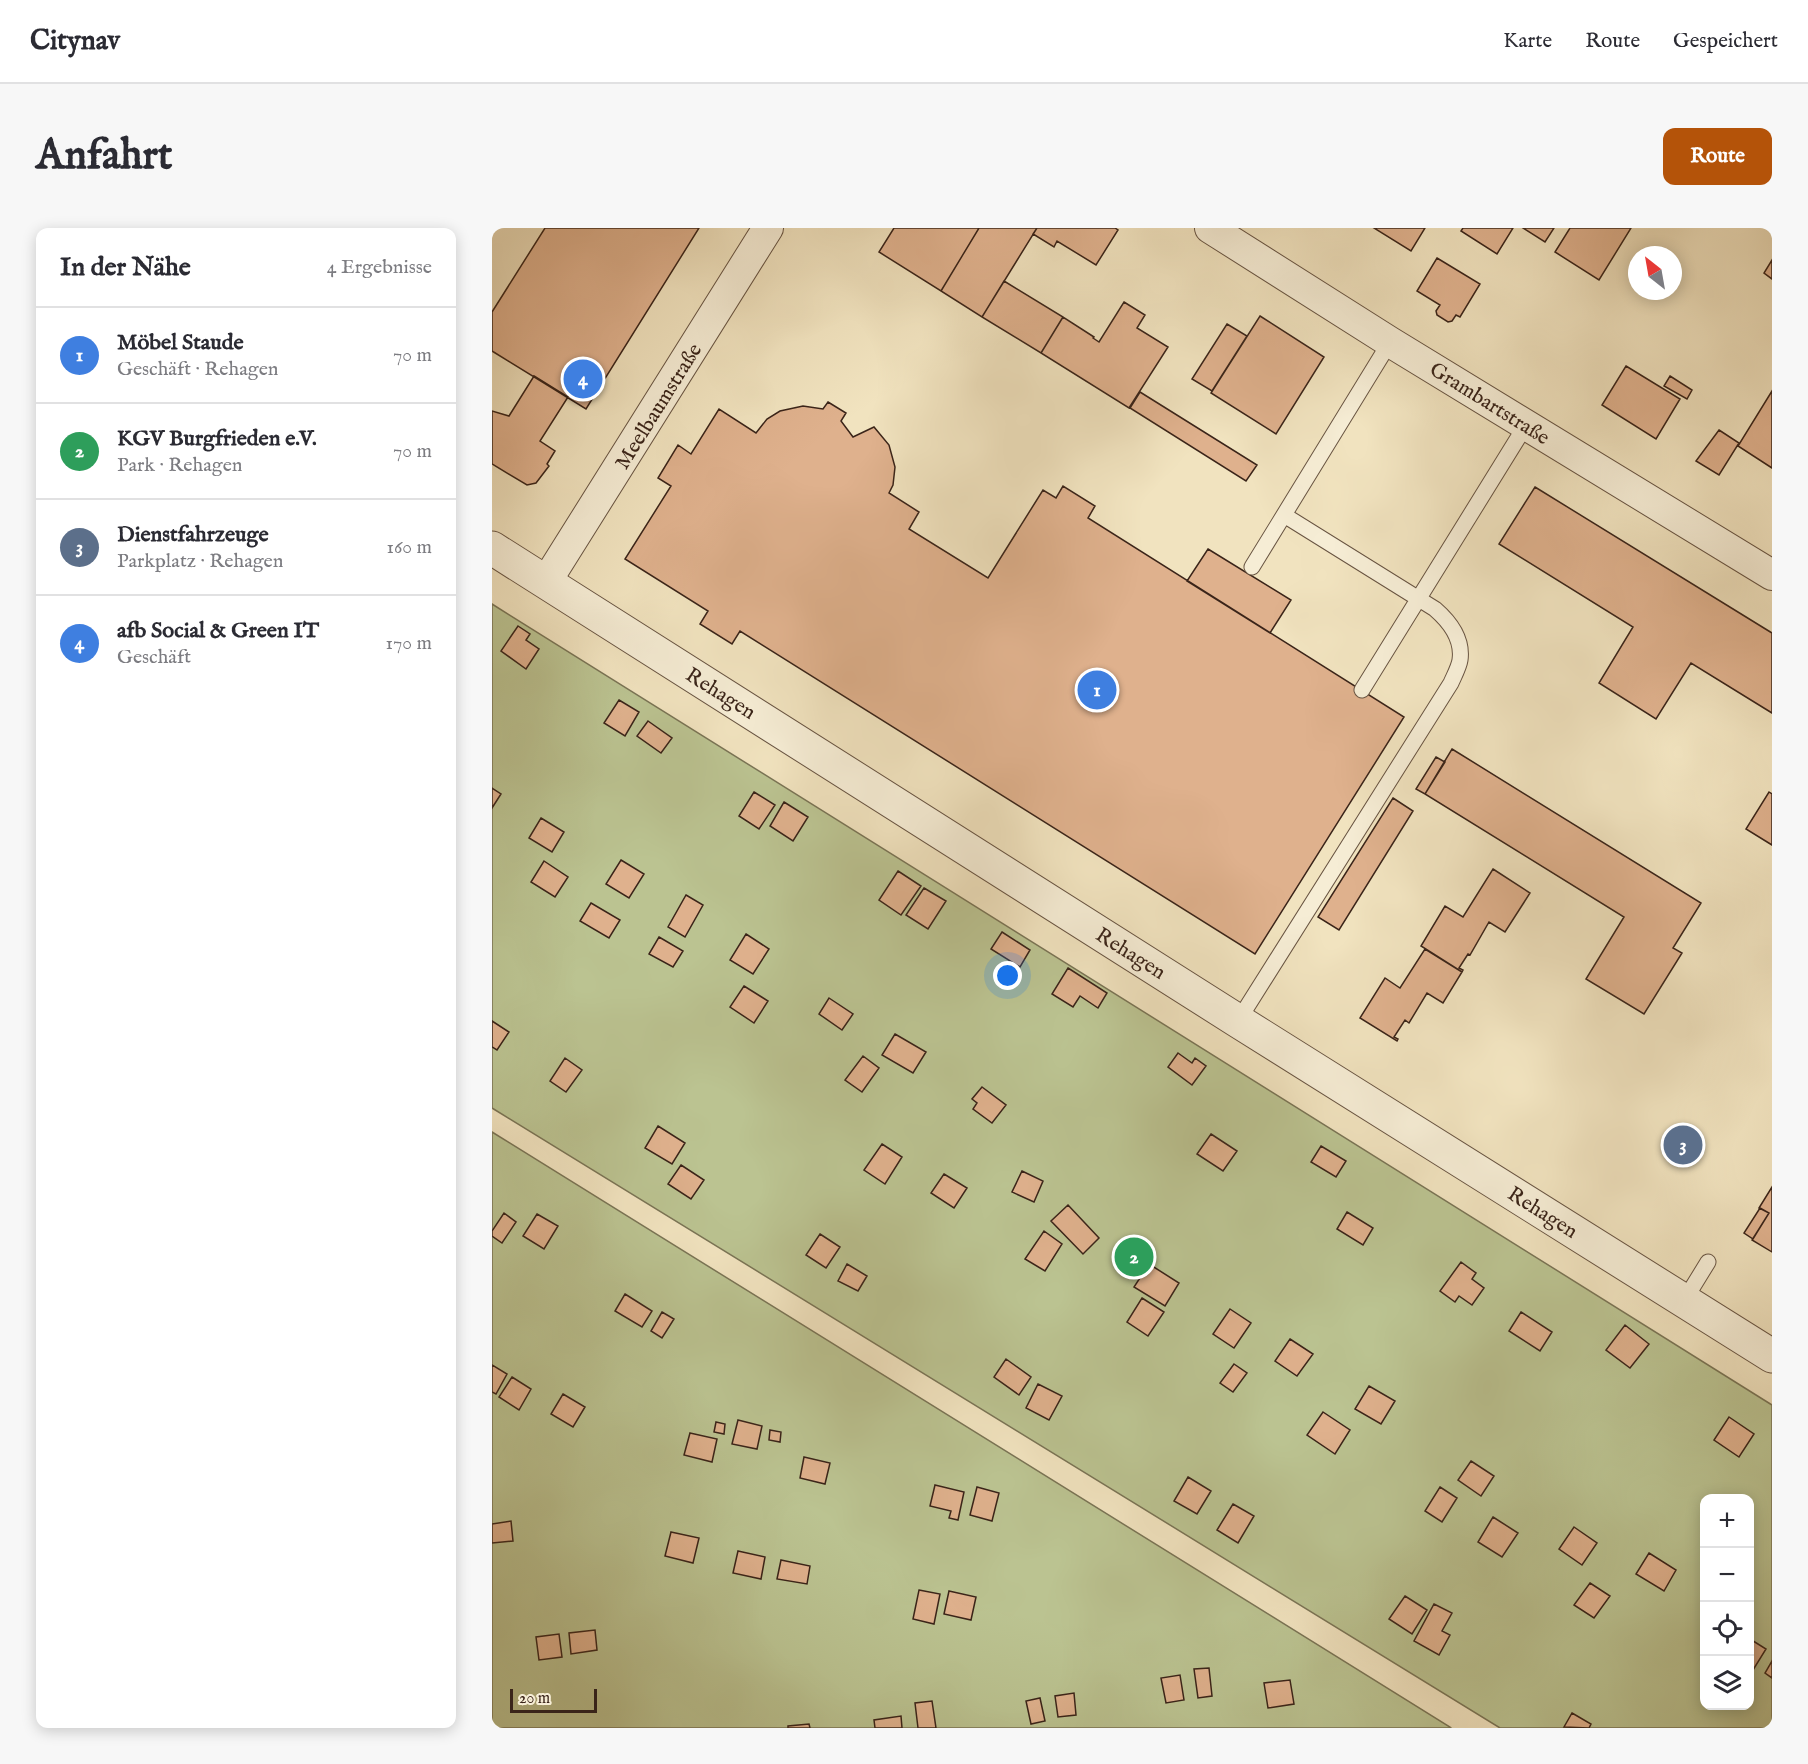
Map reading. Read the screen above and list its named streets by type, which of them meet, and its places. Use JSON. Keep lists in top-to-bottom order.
{
  "streets": {
    "street": ["Grambartstraße", "Meelbaumstraße", "Rehagen"]
  },
  "crossings": [
    ["Meelbaumstraße", "Rehagen"]
  ],
  "scale_bar": "20 m",
  "north": "top left",
  "page": {
    "header": "Citynav",
    "nav": ["Karte", "Route", "Gespeichert"],
    "buttons": "Route",
    "title": "Anfahrt",
    "heading": ["In der Nähe", "4 Ergebnisse"],
    "list": [
      {
        "mark": "1",
        "name": "Möbel Staude",
        "note": "Geschäft · Rehagen",
        "value": "70 m"
      },
      {
        "mark": "2",
        "name": "KGV Burgfrieden e.V.",
        "note": "Park · Rehagen",
        "value": "70 m"
      },
      {
        "mark": "3",
        "name": "Dienstfahrzeuge",
        "note": "Parkplatz · Rehagen",
        "value": "160 m"
      },
      {
        "mark": "4",
        "name": "afb Social & Green IT",
        "note": "Geschäft",
        "value": "170 m"
      }
    ],
    "pins": [
      "4",
      "1",
      "3",
      "2"
    ],
    "map_buttons": ["+", "−"],
    "scale": "20 m"
  }
}
